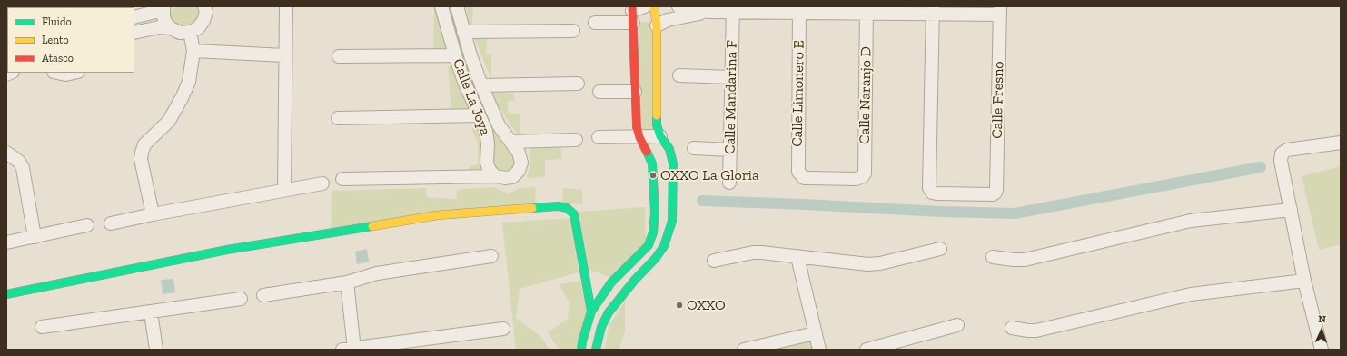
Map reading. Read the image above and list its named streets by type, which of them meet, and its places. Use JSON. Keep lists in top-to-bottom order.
{
  "streets": {
    "street": [
      "Calle Limonero E",
      "Calle Naranjo D",
      "Calle La Joya",
      "Calle Mandarina F",
      "Calle Fresno"
    ]
  },
  "crossings": [
    ["Calle Limonero E", "Calle Naranjo D"]
  ],
  "places": ["OXXO La Gloria", "OXXO"],
  "legend": ["Fluido", "Lento", "Atasco"],
  "north": "top"
}
